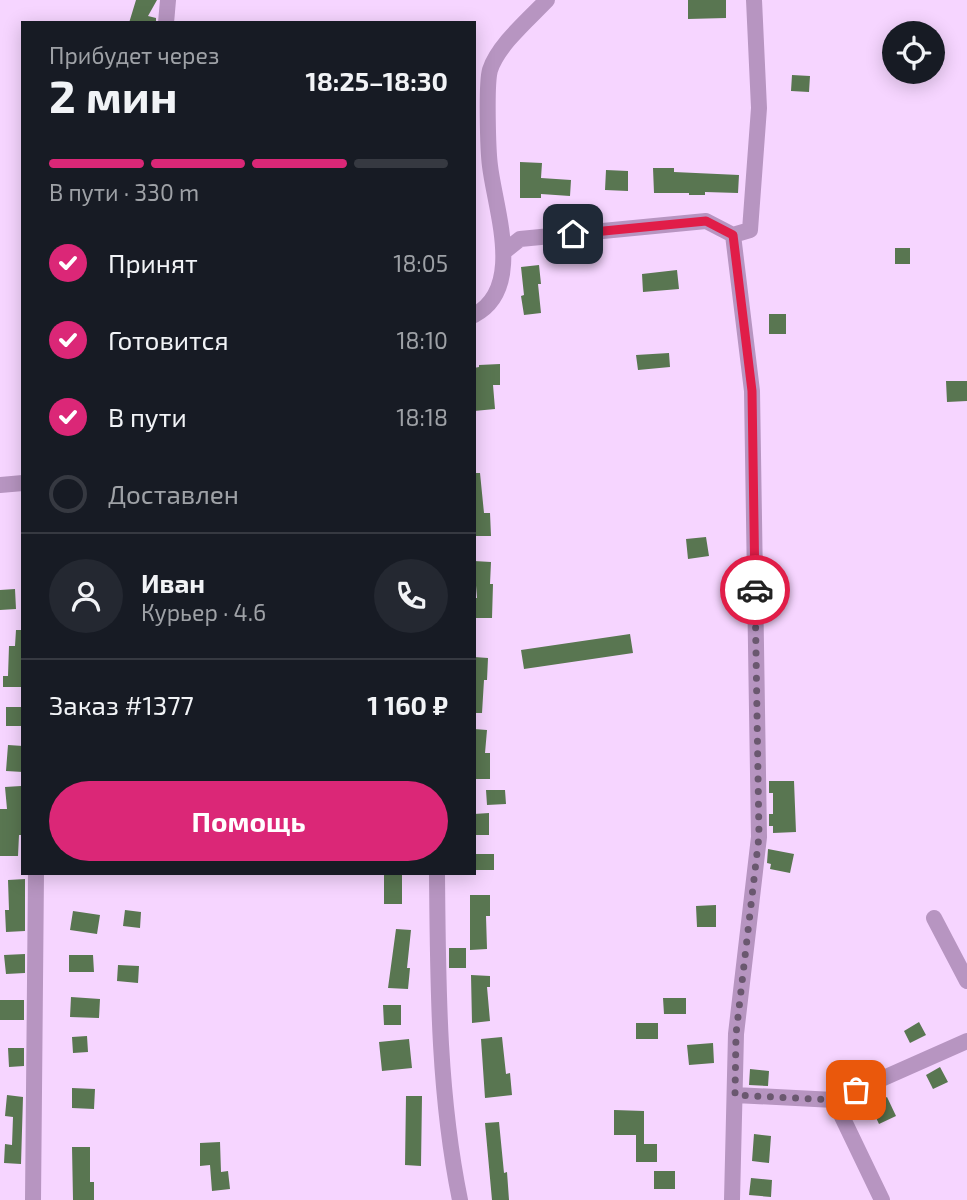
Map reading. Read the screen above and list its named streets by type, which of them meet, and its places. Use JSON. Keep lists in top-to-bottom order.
{
  "page": {
    "heading": ["2 мин", "Прибудет через", "18:25–18:30"],
    "panel": [
      "Иван",
      "Курьер · 4.6",
      "Заказ #1377",
      "1 160 ₽"
    ],
    "bar": "В пути · 330 m",
    "list": [
      ["Принят", "18:05"],
      ["Готовится", "18:10"],
      ["В пути", "18:18"],
      "Доставлен"
    ],
    "buttons": "Помощь"
  }
}
